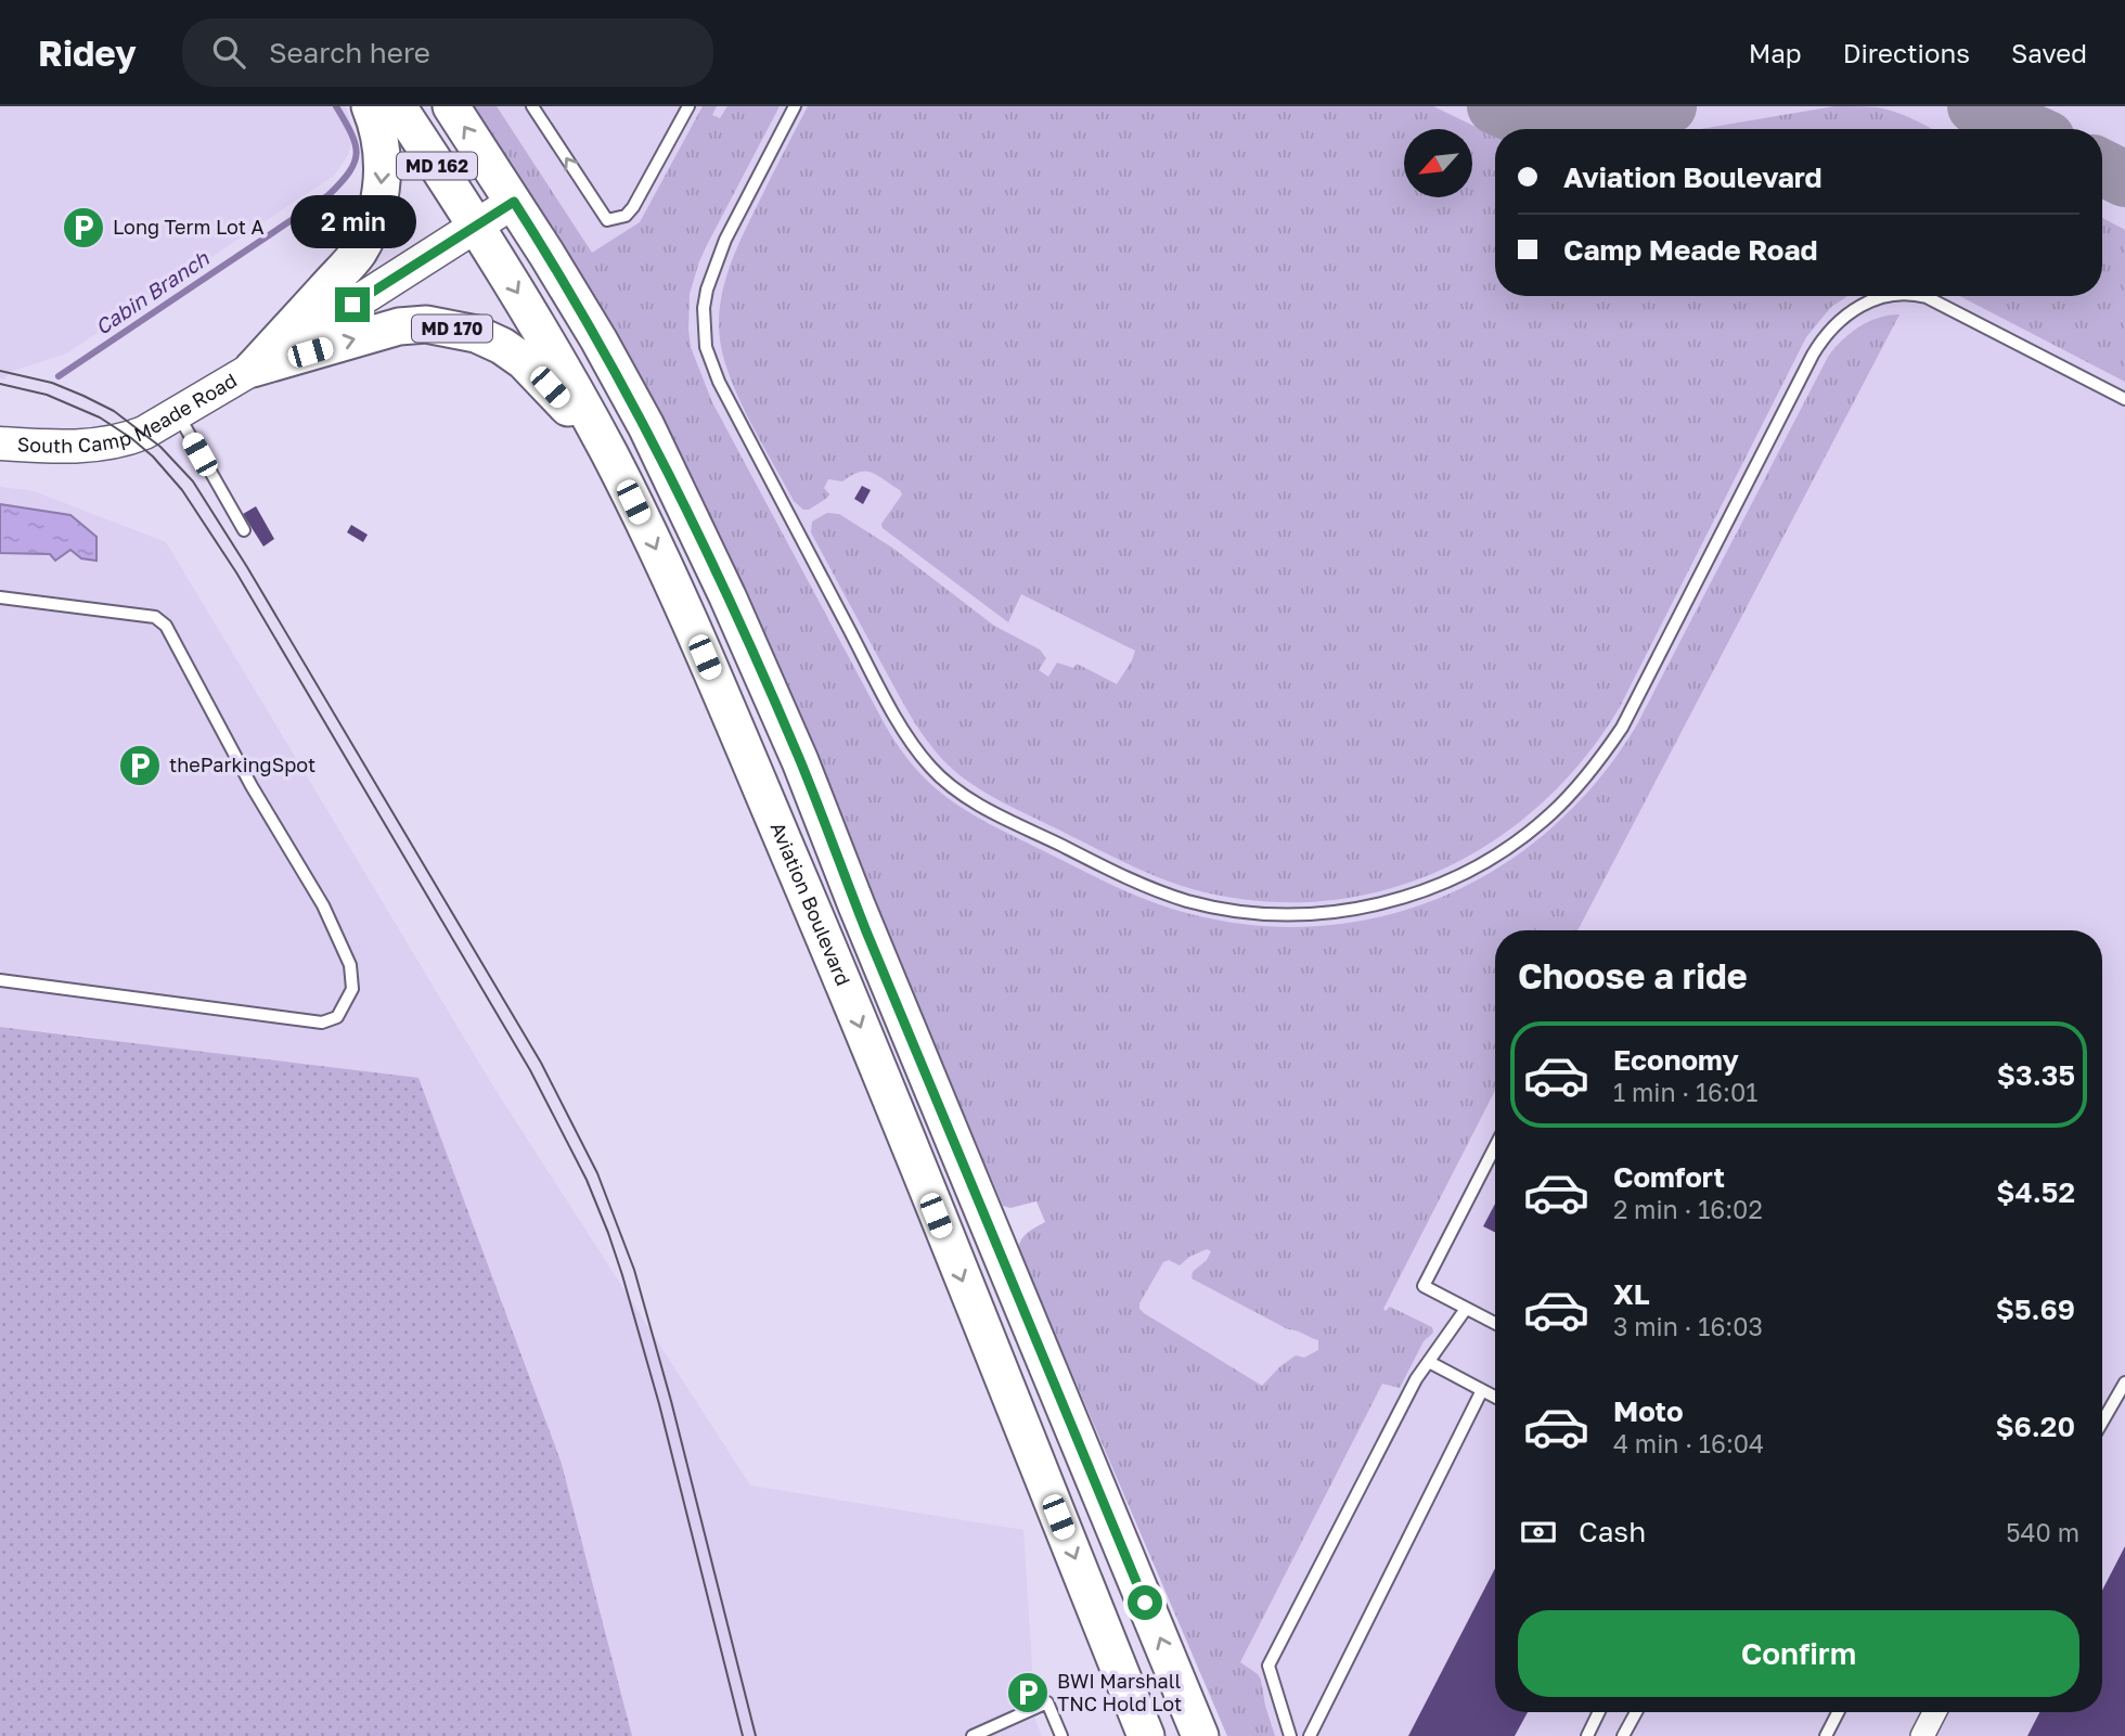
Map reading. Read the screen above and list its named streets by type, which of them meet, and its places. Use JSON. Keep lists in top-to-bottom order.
{
  "streets": {
    "main road": [
      "MD 162",
      "MD 170",
      "South Camp Meade Road",
      "Aviation Boulevard"
    ]
  },
  "crossings": [
    ["MD 162", "MD 170"],
    ["MD 170", "South Camp Meade Road"],
    ["MD 170", "Aviation Boulevard"]
  ],
  "water": ["Cabin Branch"],
  "places": {
    "parking": ["Long Term Lot A", "theParkingSpot", "BWI Marshall TNC Hold Lot"]
  },
  "north": "bottom left",
  "page": {
    "header": "Ridey",
    "search": "Search here",
    "nav": ["Map", "Directions", "Saved"],
    "banner": ["Aviation Boulevard", "Camp Meade Road"],
    "bubble": "2 min",
    "heading": "Choose a ride",
    "list": [
      {
        "name": "Economy",
        "note": "1 min · 16:01",
        "value": "$3.35"
      },
      {
        "name": "Comfort",
        "note": "2 min · 16:02",
        "value": "$4.52"
      },
      {
        "name": "XL",
        "note": "3 min · 16:03",
        "value": "$5.69"
      },
      {
        "name": "Moto",
        "note": "4 min · 16:04",
        "value": "$6.20"
      }
    ],
    "pay": ["Cash", "540 m"],
    "buttons": "Confirm"
  }
}
